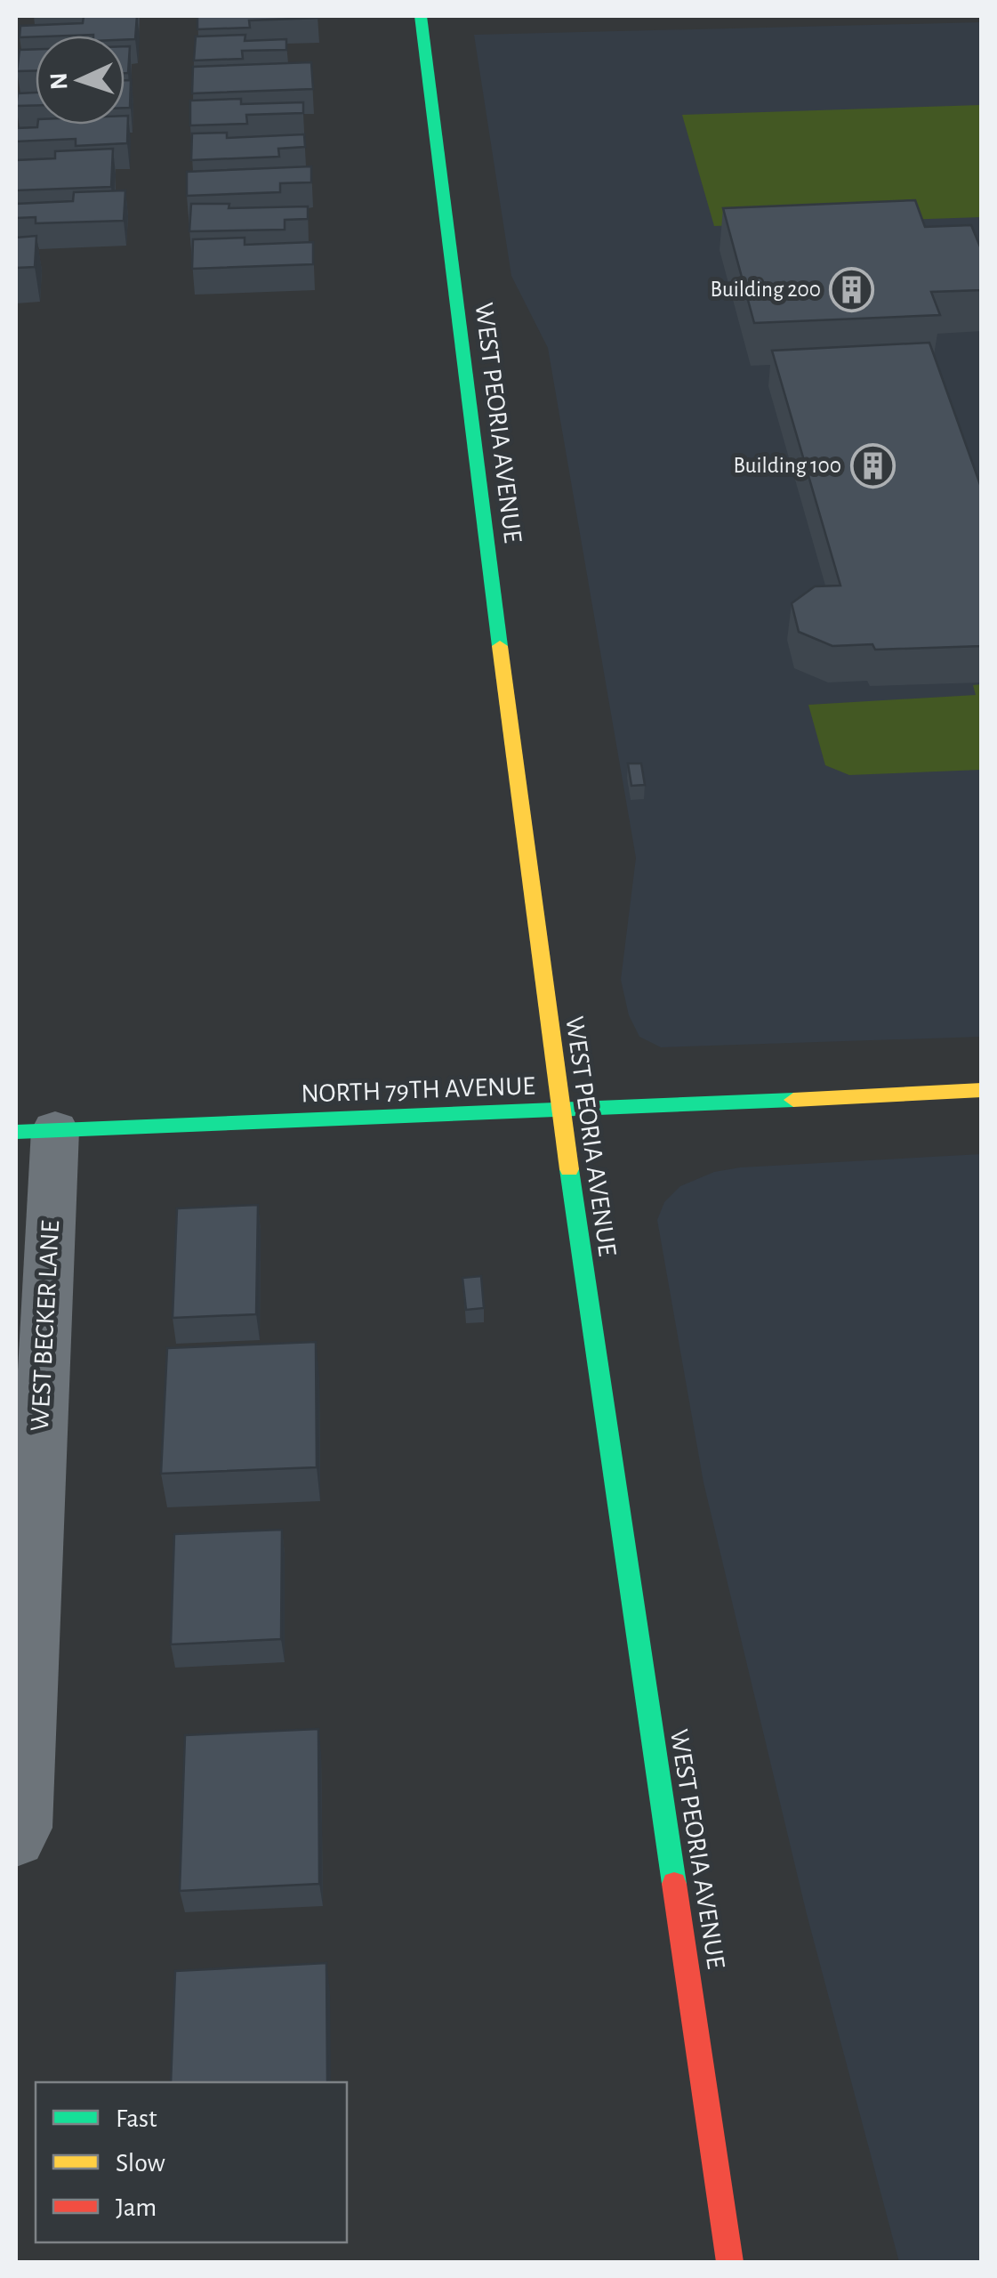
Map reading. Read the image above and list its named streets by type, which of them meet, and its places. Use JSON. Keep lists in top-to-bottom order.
{
  "streets": {
    "main road": ["WEST PEORIA AVENUE", "NORTH 79TH AVENUE"],
    "street": ["WEST BECKER LANE"]
  },
  "crossings": [
    ["WEST PEORIA AVENUE", "NORTH 79TH AVENUE"],
    ["NORTH 79TH AVENUE", "WEST BECKER LANE"]
  ],
  "places": {
    "building": ["Building 200", "Building 100"]
  },
  "legend": ["Fast", "Slow", "Jam"],
  "north": "left"
}
